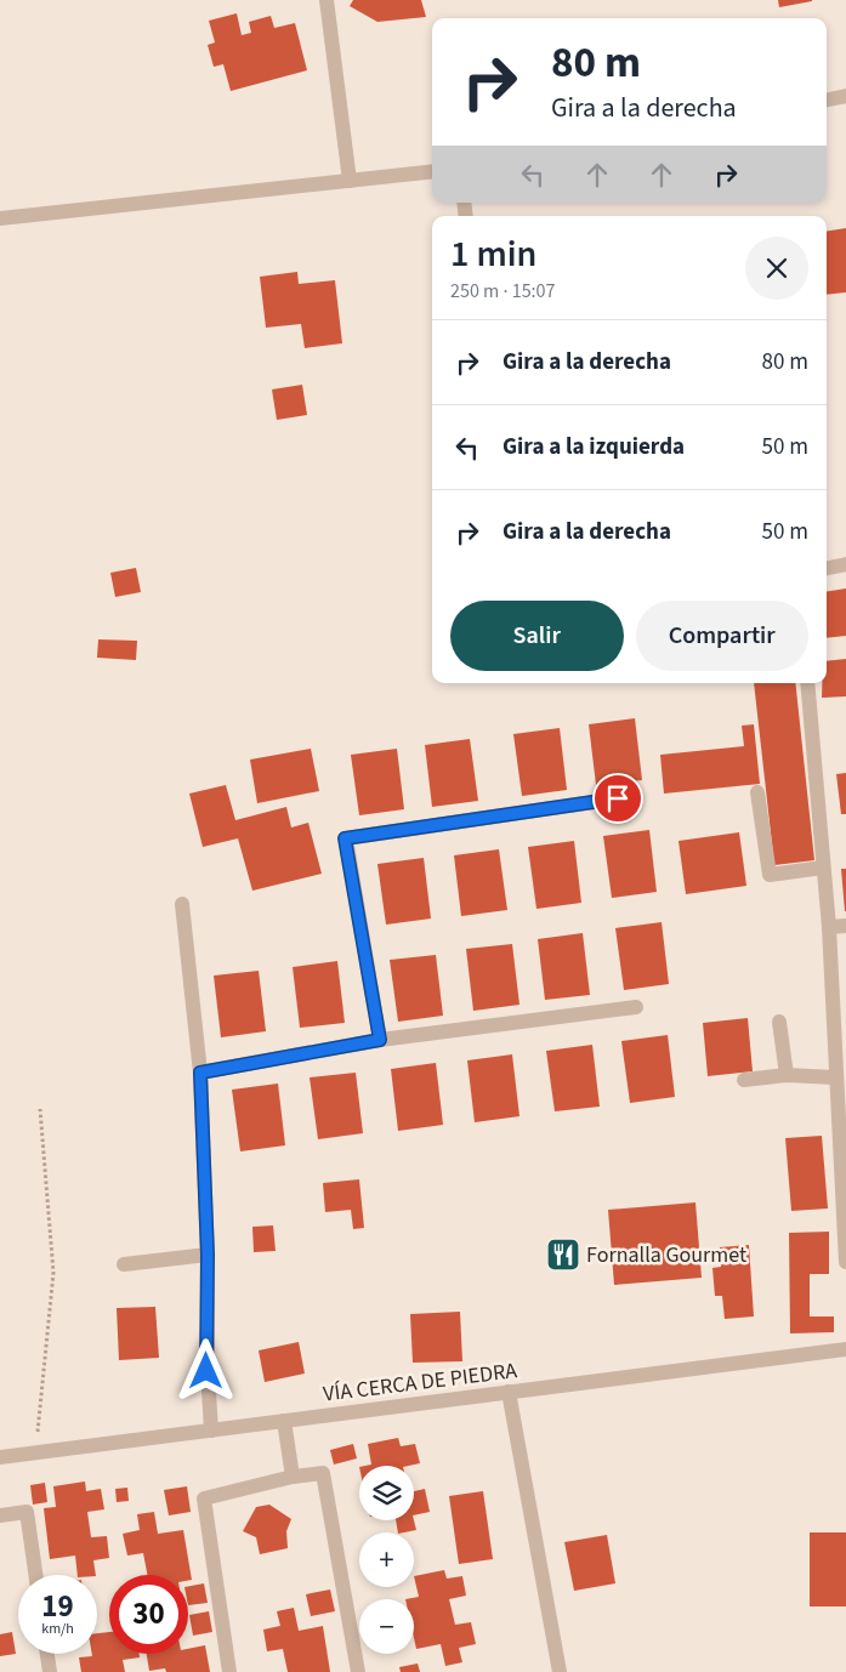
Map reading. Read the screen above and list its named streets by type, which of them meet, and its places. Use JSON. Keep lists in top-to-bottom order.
{
  "streets": {
    "street": ["VÍA CERCA DE PIEDRA"]
  },
  "places": {
    "restaurant": ["Fornalla Gourmet"]
  },
  "page": {
    "turn": ["80 m", "Gira a la derecha"],
    "heading": ["1 min", "250 m · 15:07"],
    "list": [
      {
        "name": "Gira a la derecha",
        "value": "80 m"
      },
      {
        "name": "Gira a la izquierda",
        "value": "50 m"
      },
      {
        "name": "Gira a la derecha",
        "value": "50 m"
      }
    ],
    "buttons": ["Salir", "Compartir"],
    "map_buttons": ["+", "−"],
    "speed": "19 km/h",
    "limit": "30"
  }
}
